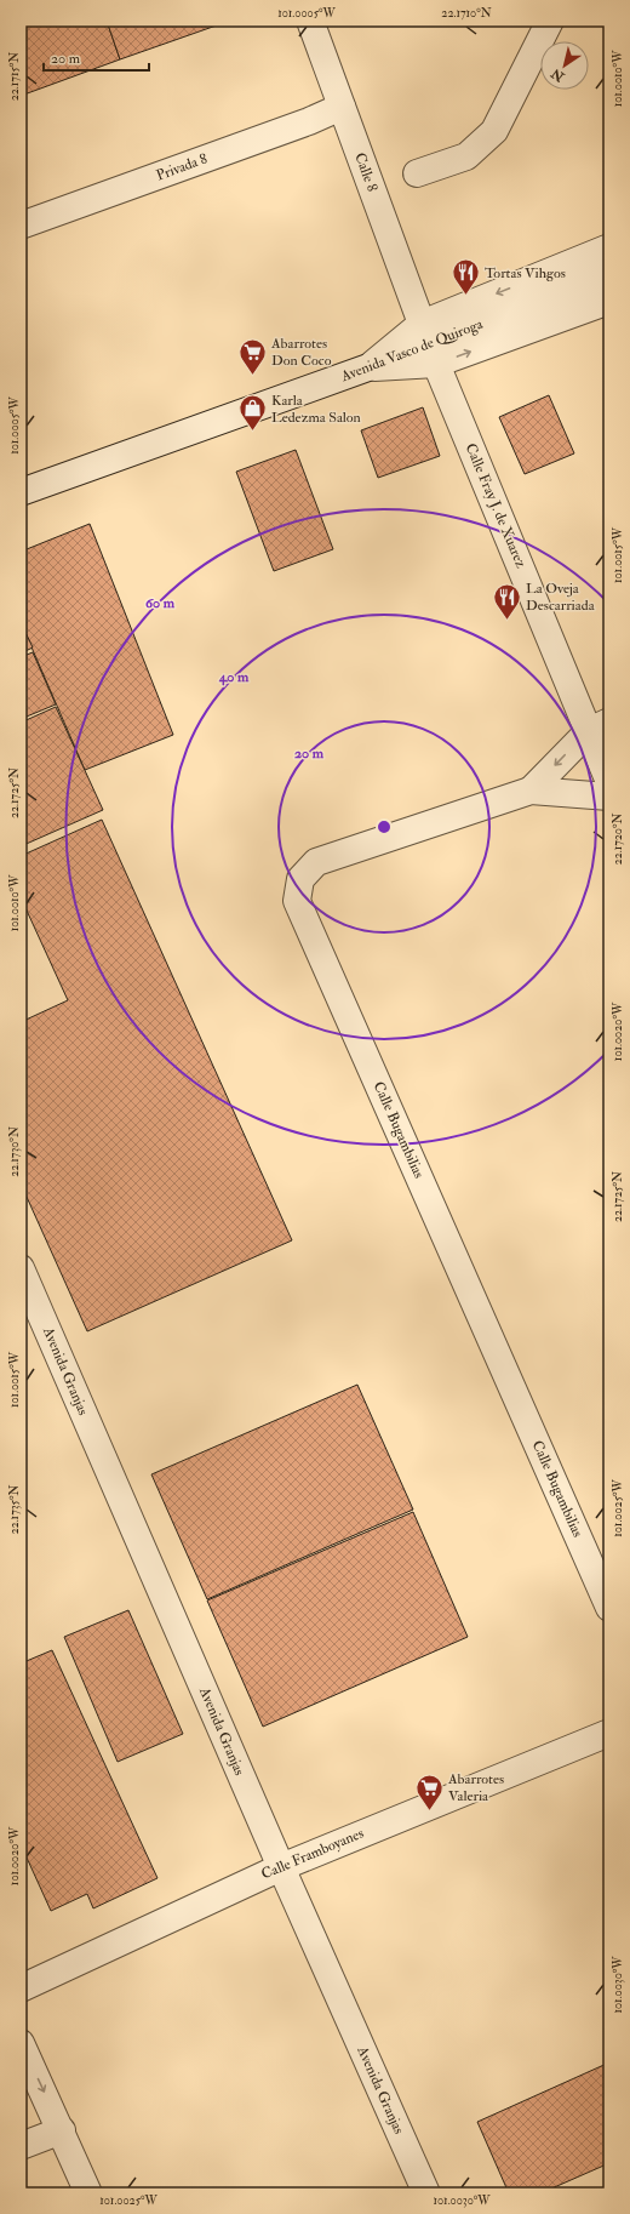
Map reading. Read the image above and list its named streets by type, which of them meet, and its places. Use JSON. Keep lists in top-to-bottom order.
{
  "streets": {
    "street": [
      "Privada 8",
      "Calle 8",
      "Avenida Vasco de Quiroga",
      "Calle Fray J. de Xuarez",
      "Calle Bugambilias",
      "Avenida Granjas",
      "Calle Framboyanes"
    ]
  },
  "crossings": [
    ["Privada 8", "Calle 8"],
    ["Calle Fray J. de Xuarez", "Calle Bugambilias"],
    ["Avenida Granjas", "Calle Framboyanes"]
  ],
  "places": {
    "restaurant": ["Tortas Vihgos", "La Oveja Descarriada"],
    "supermarket": ["Abarrotes Don Coco", "Abarrotes Valeria"],
    "shop": ["Karla Ledezma Salon"]
  },
  "scale_bar": "20 m",
  "north": "bottom left",
  "coordinates": [
    "101.0005°W",
    "22.1710°N",
    "22.1715°N",
    "101.0010°W",
    "101.0015°W",
    "22.1725°N",
    "22.1720°N",
    "101.0020°W",
    "22.1730°N",
    "101.0025°W",
    "22.1735°N",
    "101.0030°W"
  ],
  "rings": ["60 m", "40 m", "20 m"]
}
